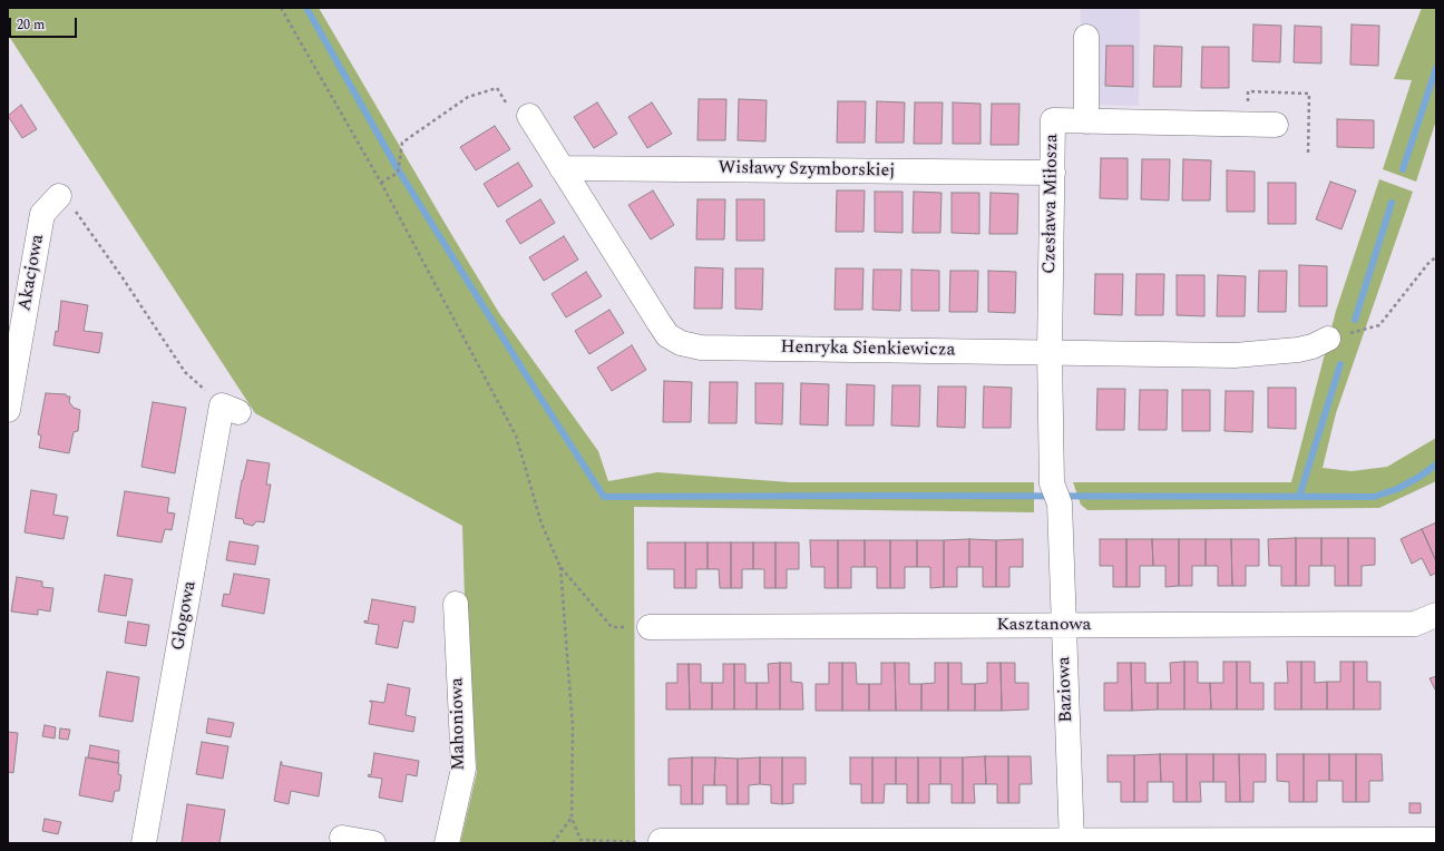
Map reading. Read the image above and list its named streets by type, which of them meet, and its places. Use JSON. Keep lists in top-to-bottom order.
{
  "streets": {
    "street": [
      "Wisławy Szymborskiej",
      "Czesława Miłosza",
      "Akacjowa",
      "Henryka Sienkiewicza",
      "Głogowa",
      "Kasztanowa",
      "Baziowa",
      "Mahoniowa"
    ]
  },
  "crossings": [
    ["Wisławy Szymborskiej", "Czesława Miłosza"],
    ["Wisławy Szymborskiej", "Henryka Sienkiewicza"],
    ["Czesława Miłosza", "Henryka Sienkiewicza"],
    ["Czesława Miłosza", "Baziowa"],
    ["Kasztanowa", "Baziowa"]
  ],
  "scale_bar": "20 m"
}
